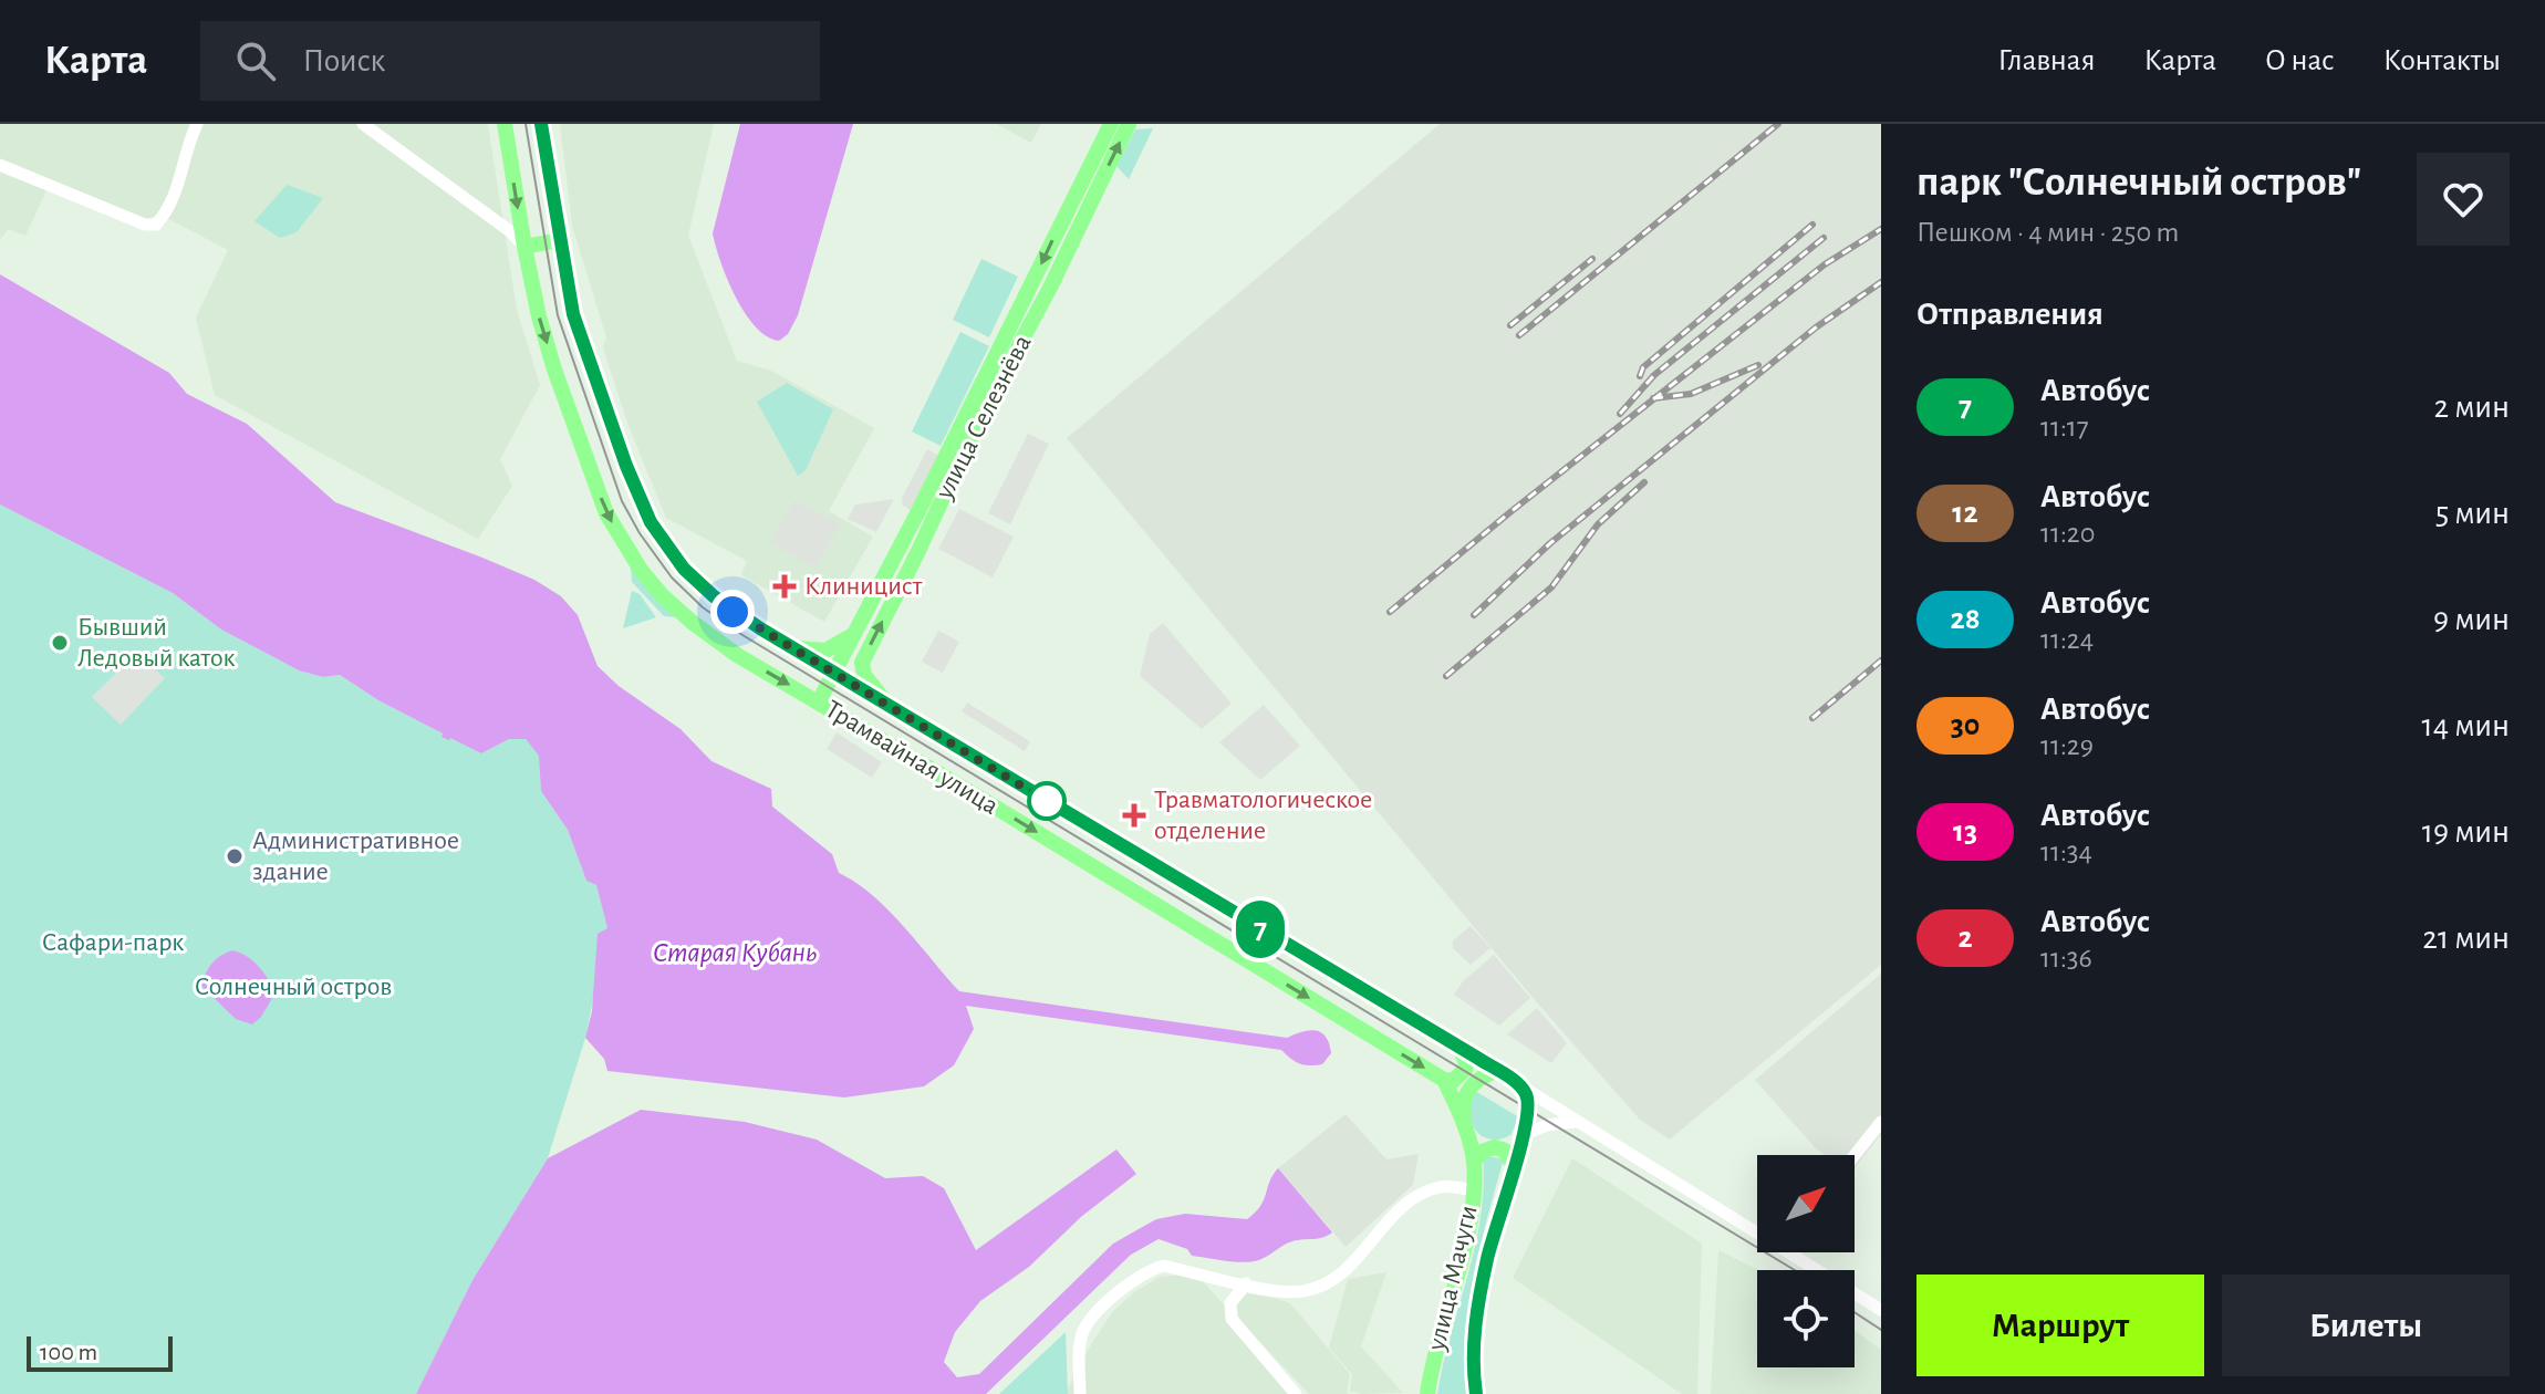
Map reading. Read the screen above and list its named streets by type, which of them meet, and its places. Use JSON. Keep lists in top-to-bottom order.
{
  "streets": {
    "main road": ["улица Селезнёва", "Трамвайная улица", "улица Мачуги"]
  },
  "crossings": [
    ["улица Селезнёва", "Трамвайная улица"],
    ["Трамвайная улица", "улица Мачуги"]
  ],
  "water": ["Старая Кубань"],
  "parks": ["Сафари-парк", "Солнечный остров"],
  "places": {
    "health": ["Клиницист", "Травматологическое отделение"],
    "other": ["Бывший Ледовый каток", "Административное здание"]
  },
  "lines": ["bus line 7"],
  "scale_bar": "100 m",
  "north": "top right",
  "page": {
    "header": "Карта",
    "search": "Поиск",
    "nav": [
      "Главная",
      "Карта",
      "О нас",
      "Контакты"
    ],
    "on_map": "7",
    "heading": [
      ["парк \"Солнечный остров\"", "Пешком · 4 мин · 250 m"],
      "Отправления"
    ],
    "list": [
      {
        "mark": "7",
        "name": "Автобус",
        "note": "11:17",
        "value": "2 мин"
      },
      {
        "mark": "12",
        "name": "Автобус",
        "note": "11:20",
        "value": "5 мин"
      },
      {
        "mark": "28",
        "name": "Автобус",
        "note": "11:24",
        "value": "9 мин"
      },
      {
        "mark": "30",
        "name": "Автобус",
        "note": "11:29",
        "value": "14 мин"
      },
      {
        "mark": "13",
        "name": "Автобус",
        "note": "11:34",
        "value": "19 мин"
      },
      {
        "mark": "2",
        "name": "Автобус",
        "note": "11:36",
        "value": "21 мин"
      }
    ],
    "buttons": ["Маршрут", "Билеты"],
    "scale": "100 m"
  }
}
